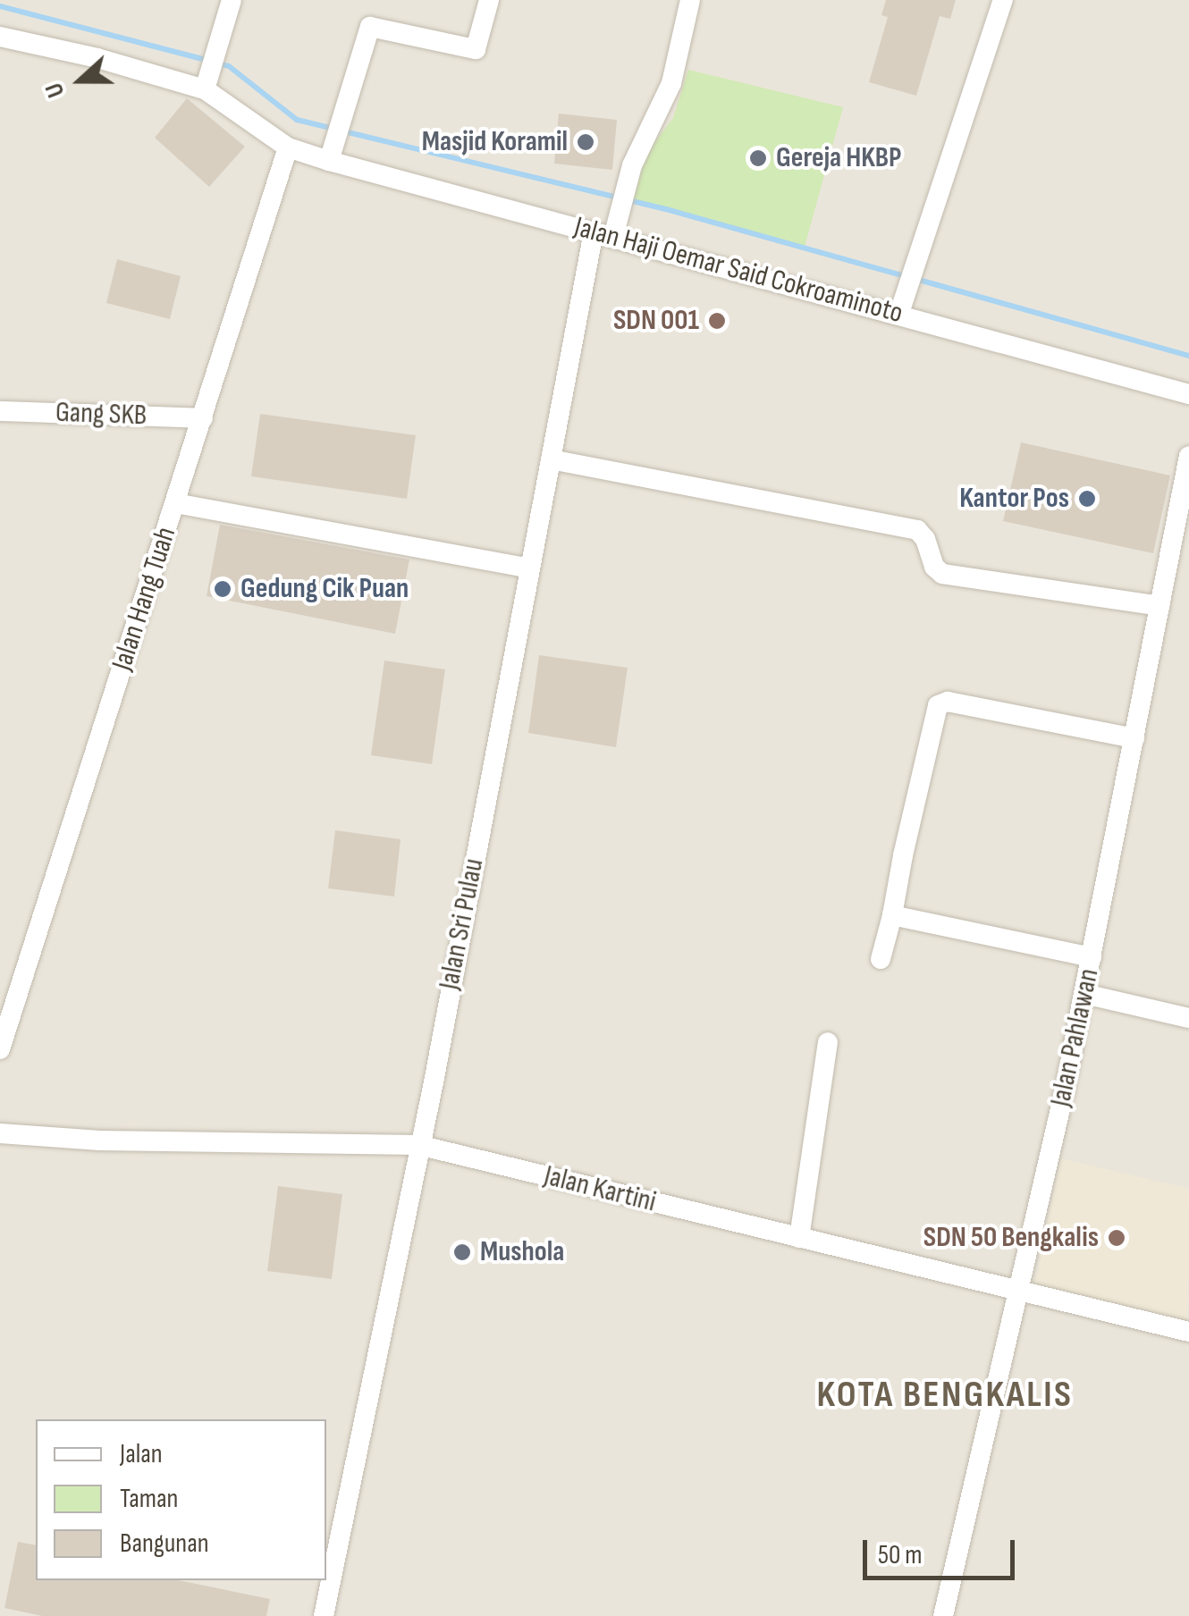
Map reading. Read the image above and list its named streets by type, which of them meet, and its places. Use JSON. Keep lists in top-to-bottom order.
{
  "streets": {
    "street": [
      "Jalan Haji Oemar Said Cokroaminoto",
      "Gang SKB",
      "Jalan Hang Tuah",
      "Jalan Sri Pulau",
      "Jalan Pahlawan",
      "Jalan Kartini"
    ]
  },
  "crossings": [
    ["Jalan Haji Oemar Said Cokroaminoto", "Jalan Hang Tuah"],
    ["Jalan Haji Oemar Said Cokroaminoto", "Jalan Sri Pulau"],
    ["Gang SKB", "Jalan Hang Tuah"],
    ["Jalan Sri Pulau", "Jalan Kartini"],
    ["Jalan Pahlawan", "Jalan Kartini"]
  ],
  "districts": ["KOTA BENGKALIS"],
  "places": [
    "Masjid Koramil",
    "Gereja HKBP",
    "SDN 001",
    "Kantor Pos",
    "Gedung Cik Puan",
    "SDN 50 Bengkalis",
    "Mushola"
  ],
  "legend": ["Jalan", "Taman", "Bangunan"],
  "scale_bar": "50 m",
  "north": "left"
}
